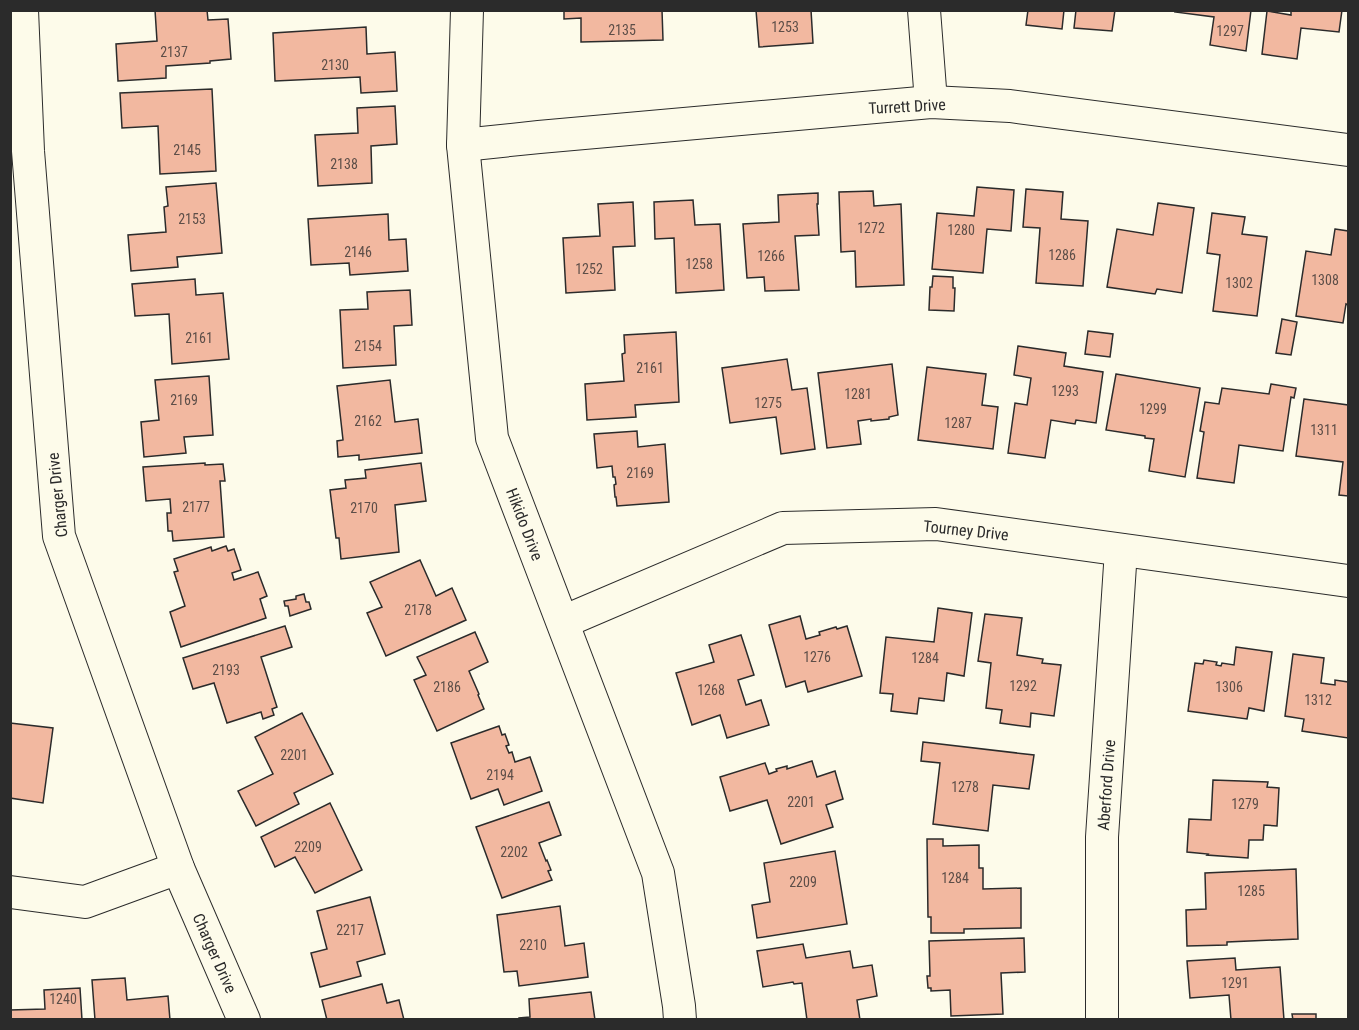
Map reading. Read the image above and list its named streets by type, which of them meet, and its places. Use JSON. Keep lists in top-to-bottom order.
{
  "streets": {
    "street": [
      "Turrett Drive",
      "Charger Drive",
      "Hikido Drive",
      "Tourney Drive",
      "Aberford Drive"
    ]
  },
  "crossings": [
    ["Turrett Drive", "Hikido Drive"],
    ["Hikido Drive", "Tourney Drive"],
    ["Tourney Drive", "Aberford Drive"]
  ],
  "house_numbers": [
    "1253",
    "2135",
    "1297",
    "2137",
    "2130",
    "2145",
    "2138",
    "2153",
    "1272",
    "1280",
    "2146",
    "1286",
    "1266",
    "1258",
    "1252",
    "1308",
    "1302",
    "2161",
    "2154",
    "2161",
    "1293",
    "1281",
    "2169",
    "1275",
    "1299",
    "2162",
    "1287",
    "1311",
    "2169",
    "2177",
    "2170",
    "2178",
    "1276",
    "1284",
    "2193",
    "1292",
    "2186",
    "1306",
    "1268",
    "1312",
    "2201",
    "2194",
    "1278",
    "2201",
    "1279",
    "2209",
    "2202",
    "1284",
    "2209",
    "1285",
    "2217",
    "2210",
    "1291",
    "1240"
  ]
}
